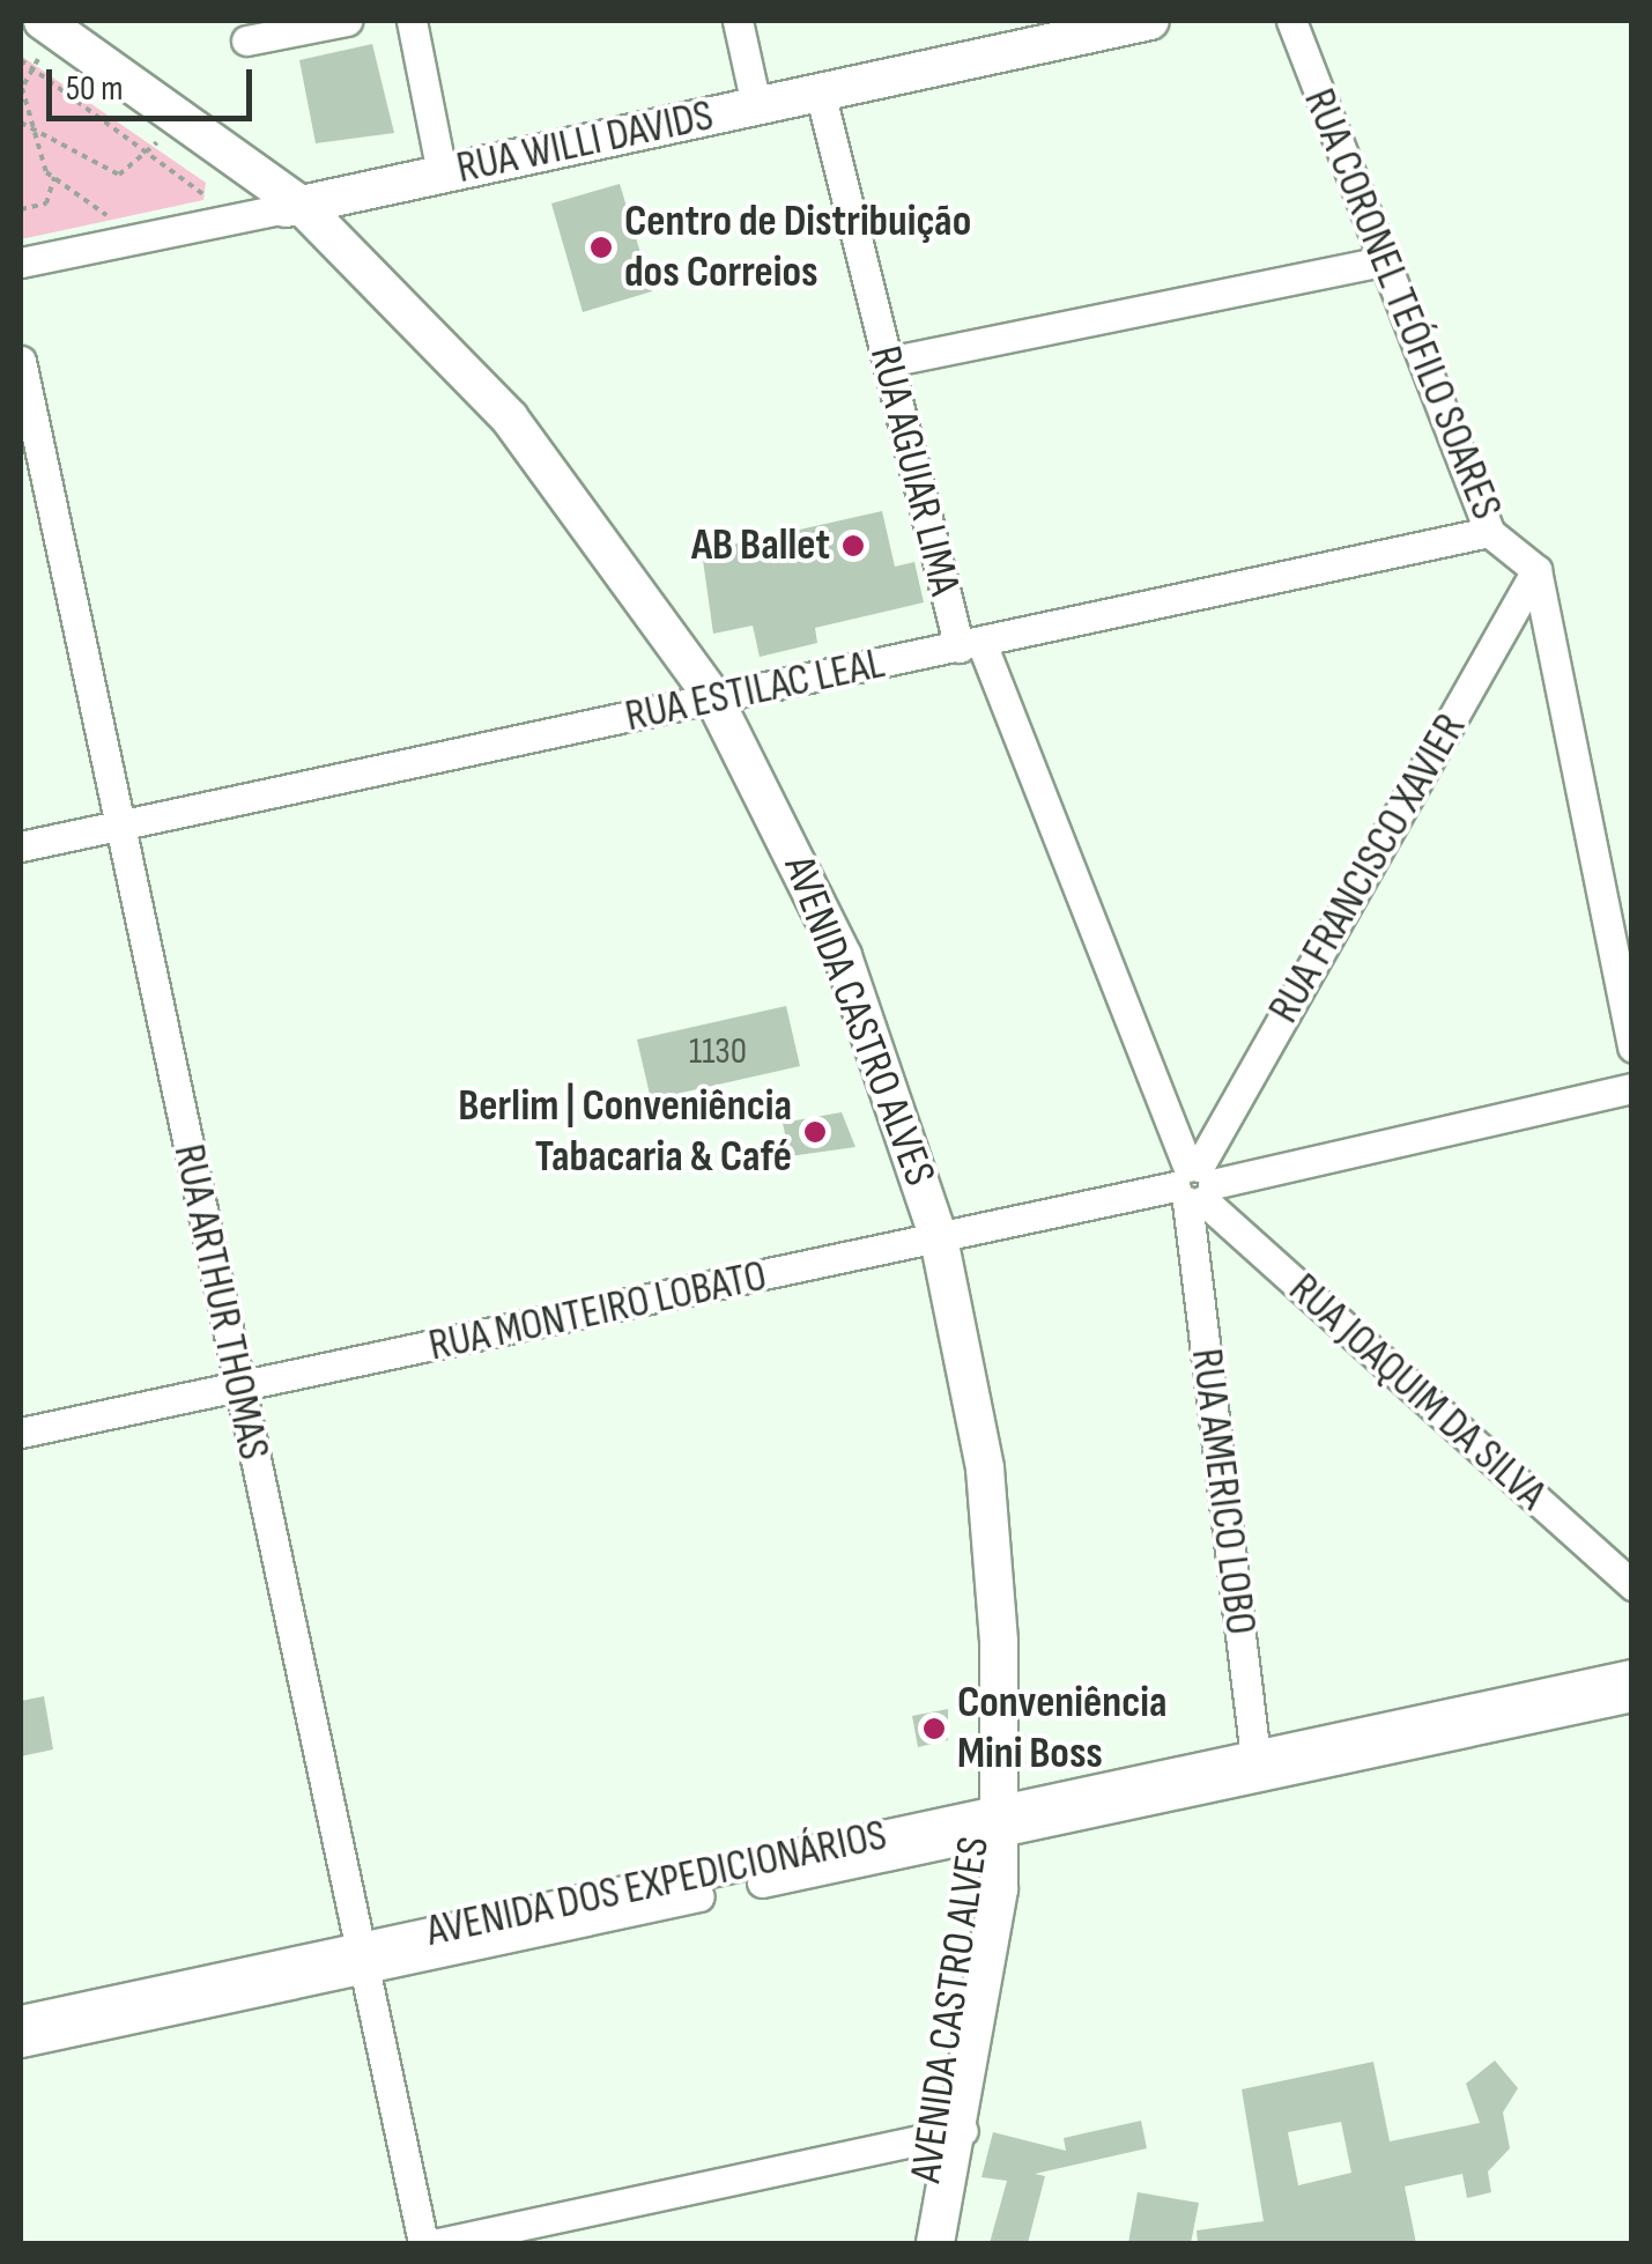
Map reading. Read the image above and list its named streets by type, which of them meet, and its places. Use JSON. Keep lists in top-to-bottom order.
{
  "streets": {
    "main road": ["RUA WILLI DAVIDS", "AVENIDA CASTRO ALVES"],
    "street": [
      "RUA CORONEL TEÓFILO SOARES",
      "RUA AGUIAR LIMA",
      "RUA ESTILAC LEAL",
      "RUA FRANCISCO XAVIER",
      "RUA ARTHUR THOMAS",
      "RUA MONTEIRO LOBATO",
      "RUA JOAQUIM DA SILVA",
      "RUA AMERICO LOBO",
      "AVENIDA DOS EXPEDICIONÁRIOS"
    ]
  },
  "crossings": [
    ["RUA WILLI DAVIDS", "RUA AGUIAR LIMA"],
    ["RUA WILLI DAVIDS", "AVENIDA CASTRO ALVES"],
    ["RUA CORONEL TEÓFILO SOARES", "RUA ESTILAC LEAL"],
    ["RUA CORONEL TEÓFILO SOARES", "RUA FRANCISCO XAVIER"],
    ["RUA AGUIAR LIMA", "RUA ESTILAC LEAL"],
    ["RUA AGUIAR LIMA", "RUA FRANCISCO XAVIER"],
    ["RUA AGUIAR LIMA", "RUA MONTEIRO LOBATO"],
    ["RUA AGUIAR LIMA", "RUA JOAQUIM DA SILVA"],
    ["RUA AGUIAR LIMA", "RUA AMERICO LOBO"],
    ["RUA ESTILAC LEAL", "AVENIDA CASTRO ALVES"],
    ["RUA ESTILAC LEAL", "RUA ARTHUR THOMAS"],
    ["RUA FRANCISCO XAVIER", "RUA MONTEIRO LOBATO"],
    ["RUA FRANCISCO XAVIER", "RUA JOAQUIM DA SILVA"],
    ["RUA FRANCISCO XAVIER", "RUA AMERICO LOBO"],
    ["AVENIDA CASTRO ALVES", "RUA MONTEIRO LOBATO"],
    ["AVENIDA CASTRO ALVES", "AVENIDA DOS EXPEDICIONÁRIOS"],
    ["RUA ARTHUR THOMAS", "RUA MONTEIRO LOBATO"],
    ["RUA ARTHUR THOMAS", "AVENIDA DOS EXPEDICIONÁRIOS"],
    ["RUA MONTEIRO LOBATO", "RUA JOAQUIM DA SILVA"],
    ["RUA MONTEIRO LOBATO", "RUA AMERICO LOBO"],
    ["RUA JOAQUIM DA SILVA", "RUA AMERICO LOBO"],
    ["RUA AMERICO LOBO", "AVENIDA DOS EXPEDICIONÁRIOS"]
  ],
  "places": [
    "Centro de Distribuição dos Correios",
    "AB Ballet",
    "Berlim | Conveniência Tabacaria & Café",
    "Conveniência Mini Boss"
  ],
  "house_numbers": ["1130"],
  "scale_bar": "50 m"
}
